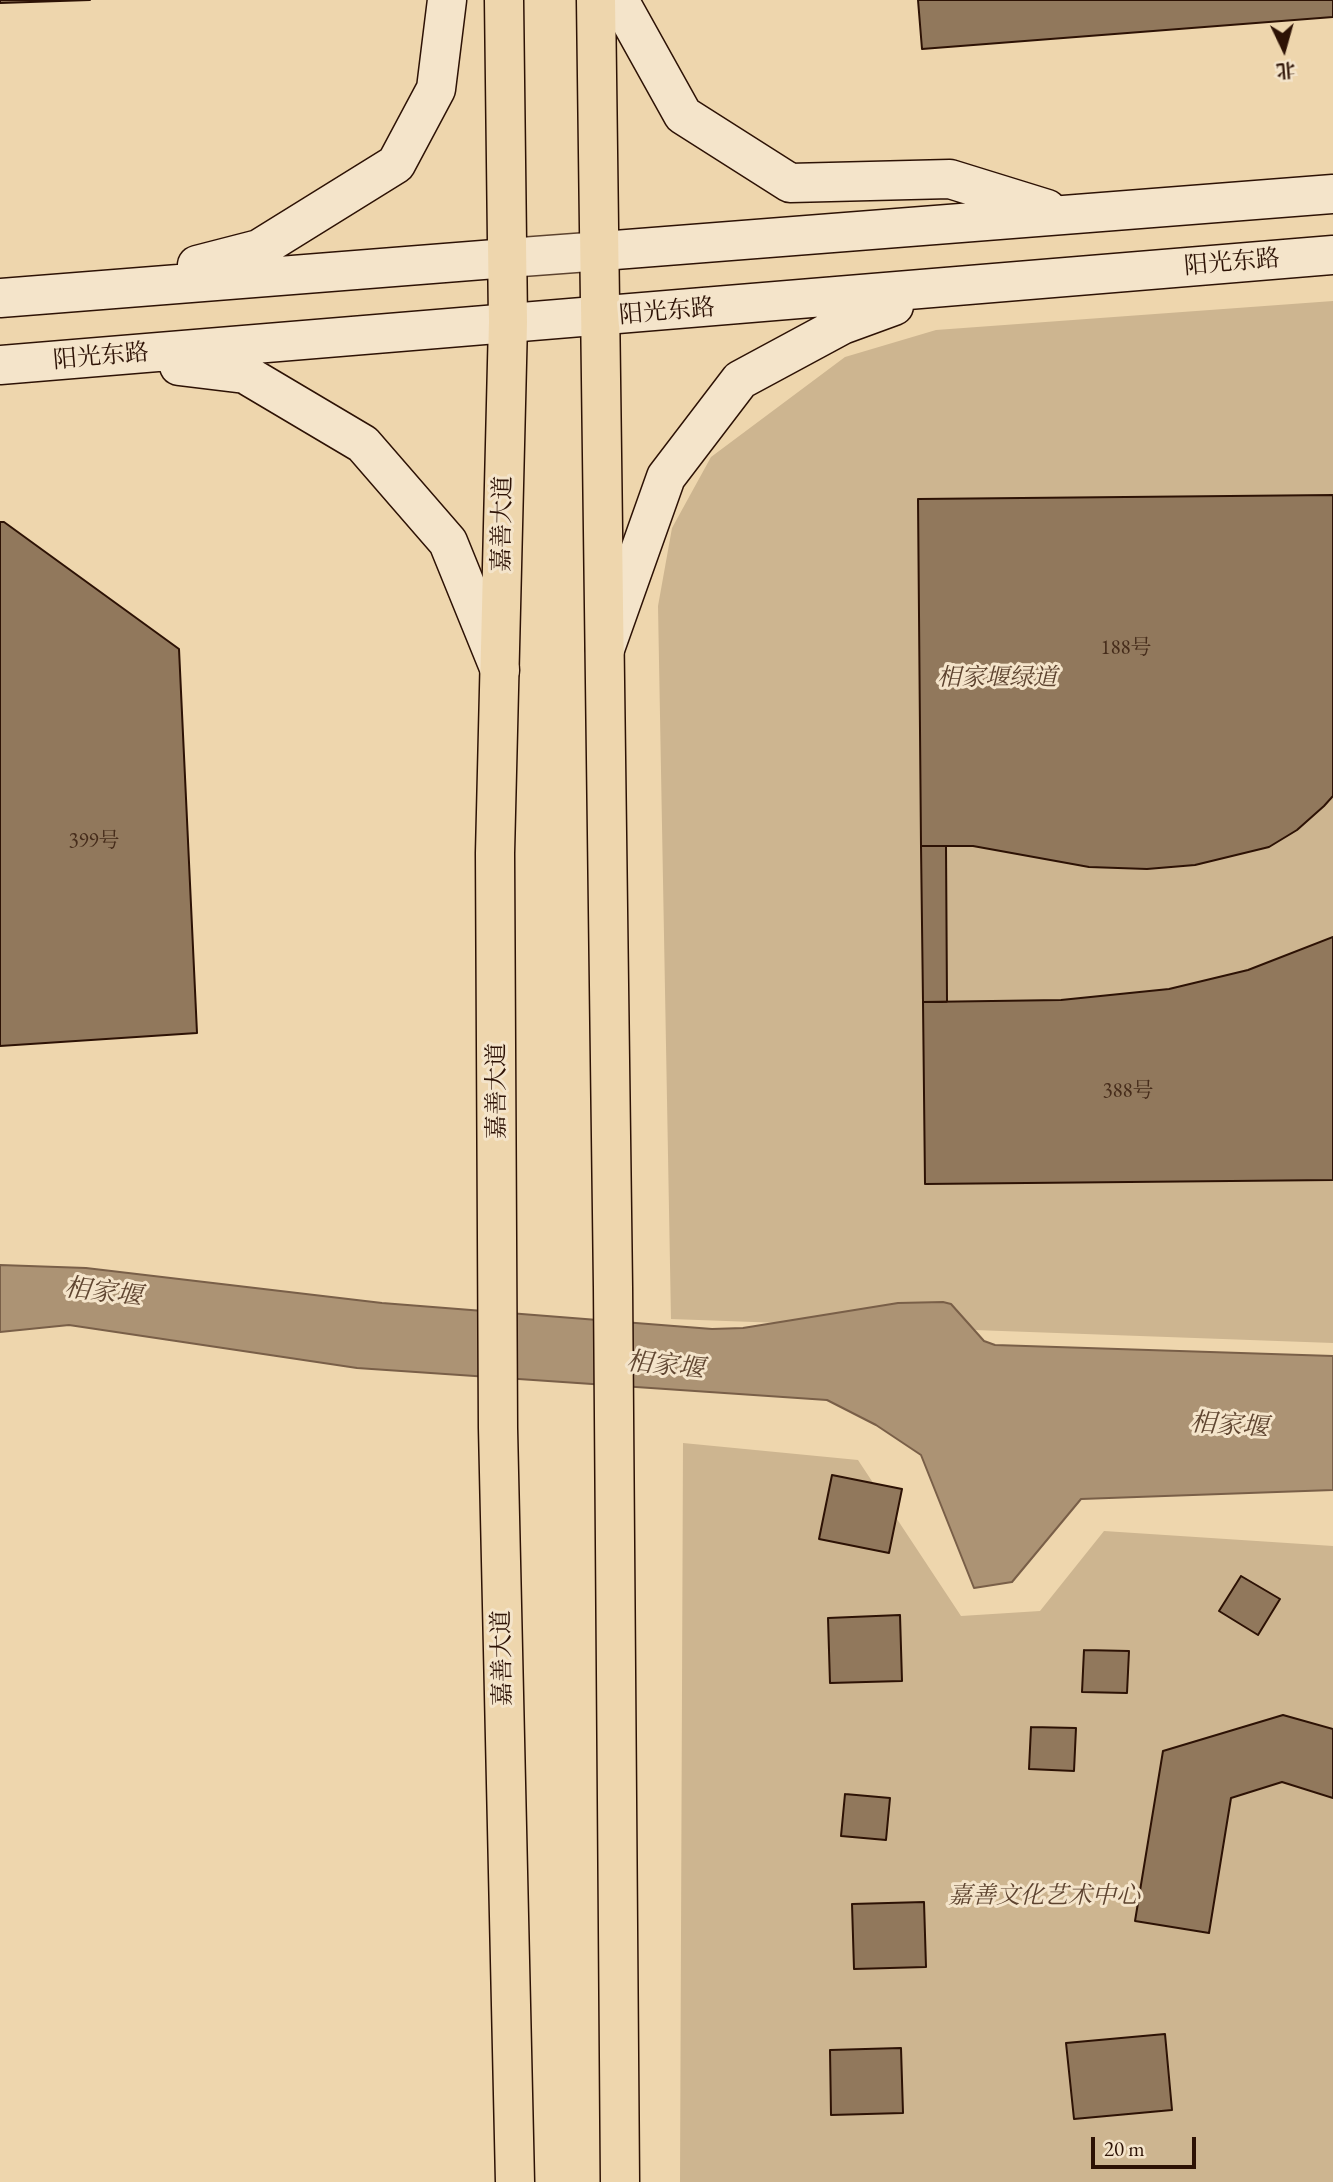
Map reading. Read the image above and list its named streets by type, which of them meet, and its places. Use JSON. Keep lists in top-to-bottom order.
{
  "streets": {
    "main road": ["阳光东路", "嘉善大道"]
  },
  "crossings": [
    ["阳光东路", "嘉善大道"]
  ],
  "water": ["相家堰"],
  "parks": ["相家堰绿道", "嘉善文化艺术中心"],
  "house_numbers": ["188号", "399号", "388号"],
  "scale_bar": "20 m",
  "north": "bottom"
}
